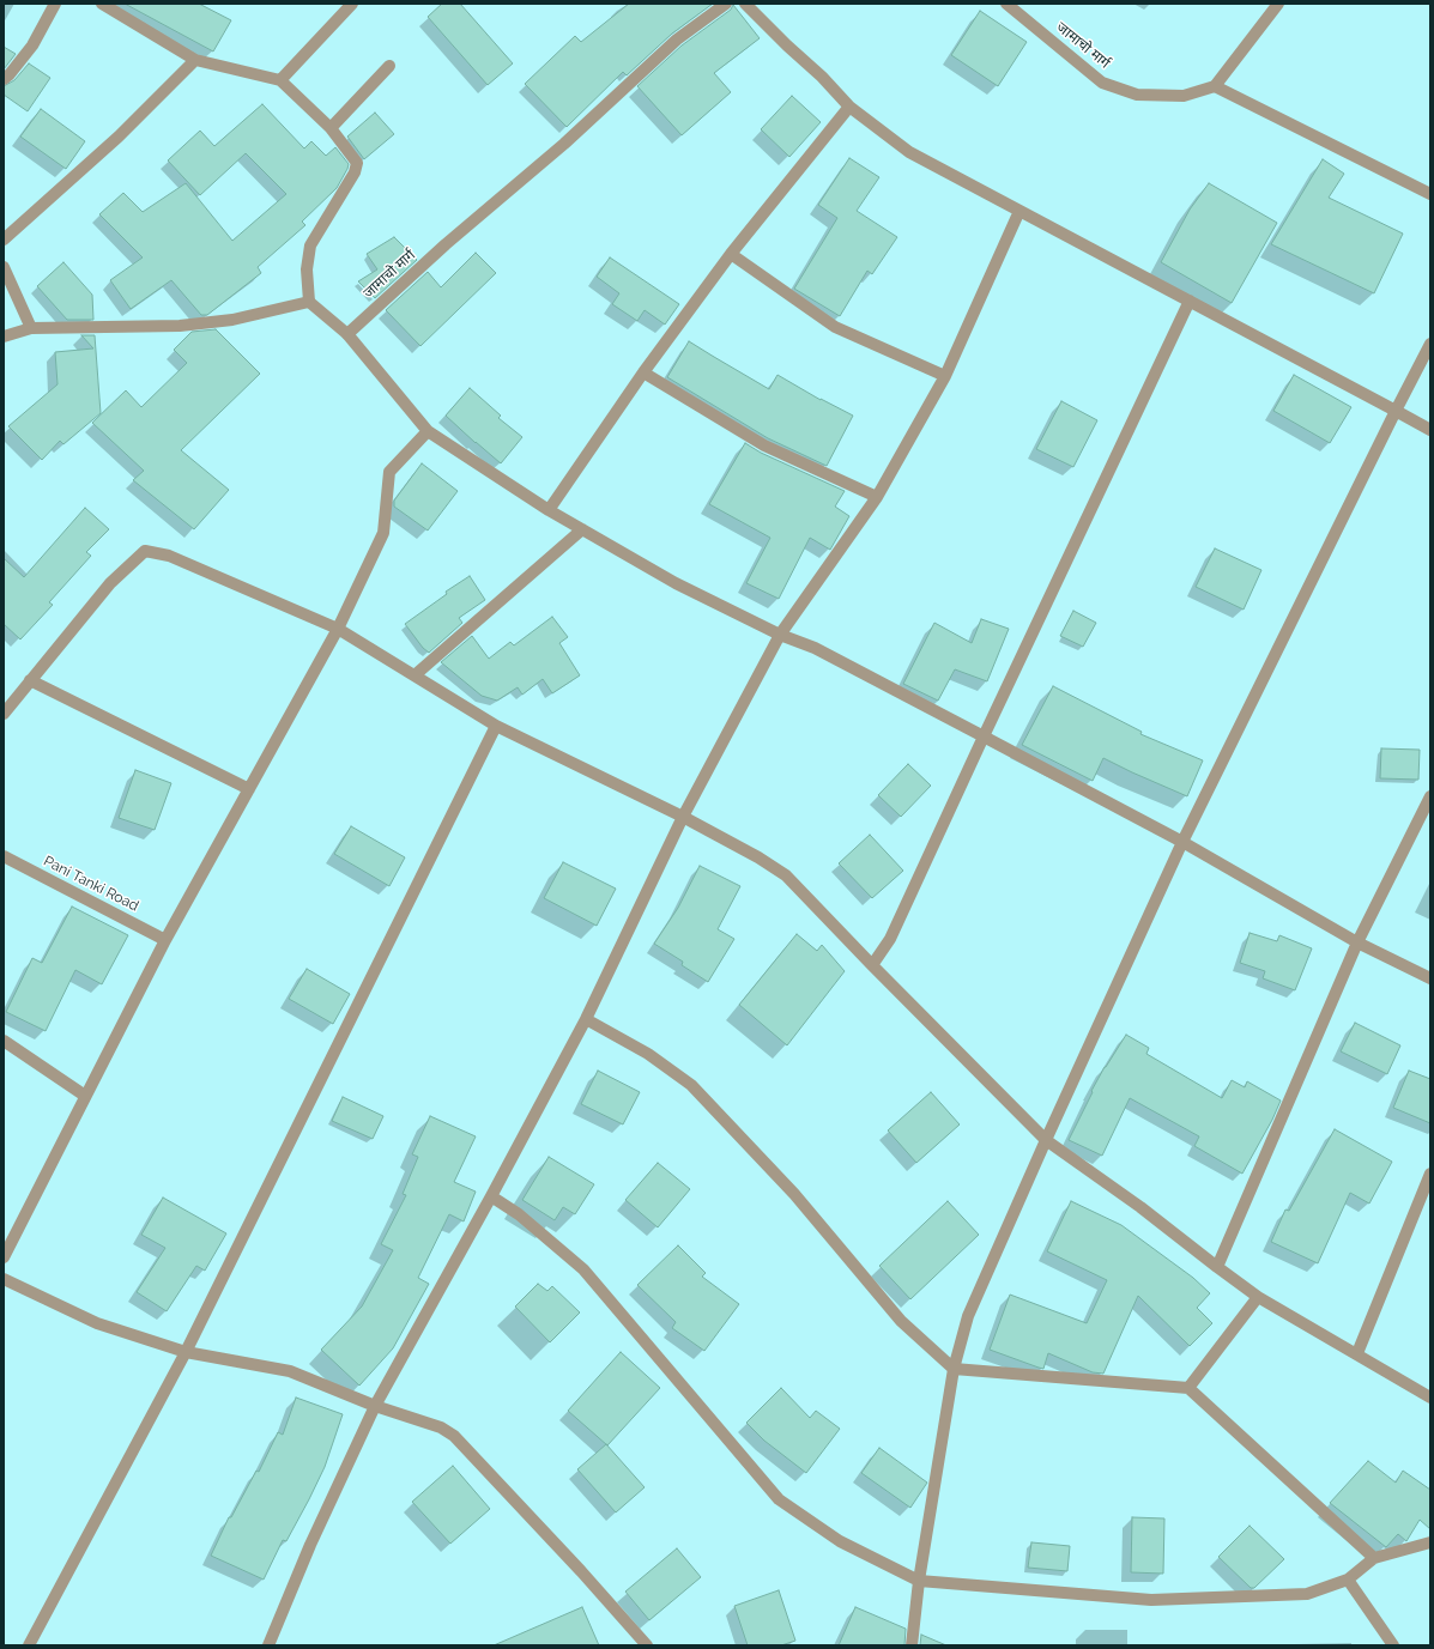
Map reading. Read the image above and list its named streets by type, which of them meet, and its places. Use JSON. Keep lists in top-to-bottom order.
{
  "streets": {
    "street": ["जामाचो मार्ग", "Pani Tanki Road"]
  }
}
